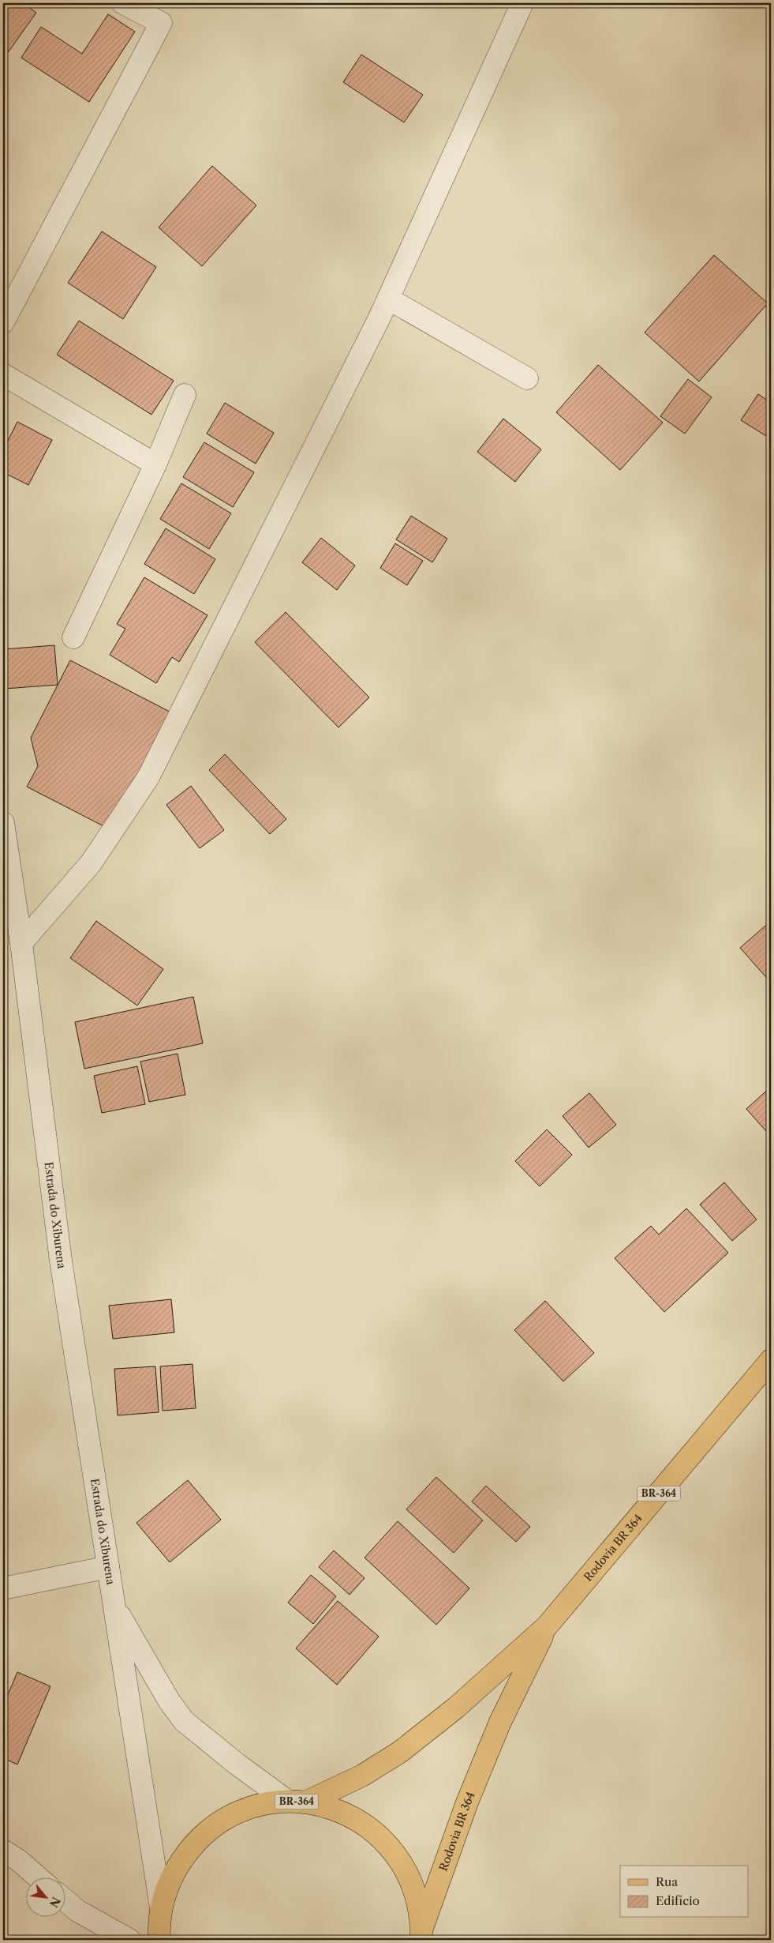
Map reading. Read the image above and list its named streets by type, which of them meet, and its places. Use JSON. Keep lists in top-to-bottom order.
{
  "streets": {
    "main road": ["BR-364", "Rodovia BR 364"],
    "street": ["Estrada do Xiburena"]
  },
  "crossings": [
    ["Estrada do Xiburena", "Rodovia BR 364"]
  ],
  "legend": ["Rua", "Edifício"],
  "north": "bottom right"
}
